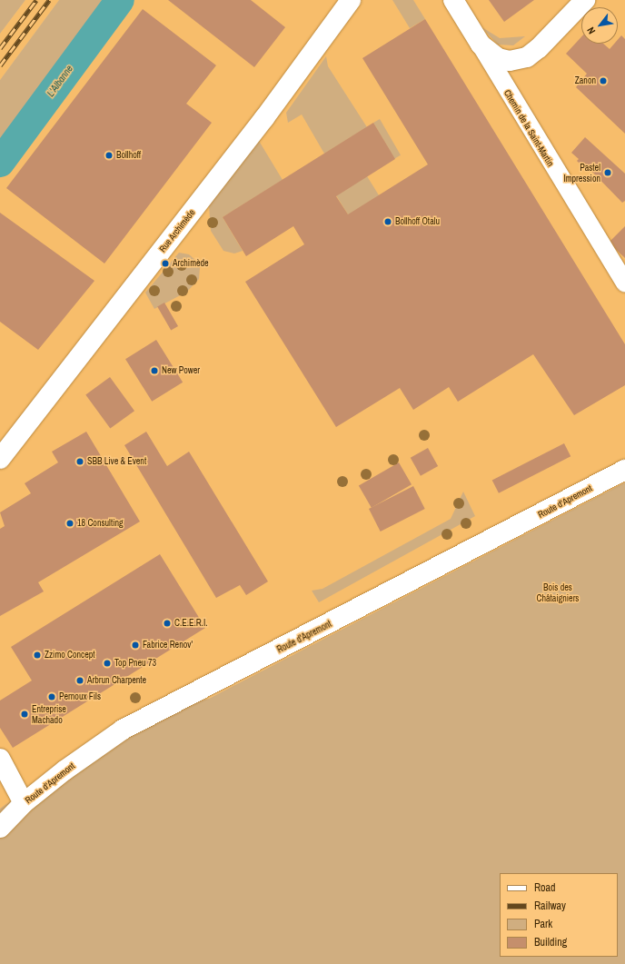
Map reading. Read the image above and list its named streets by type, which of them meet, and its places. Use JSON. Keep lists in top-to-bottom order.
{
  "streets": {
    "street": ["Chemin de la Saint-Martin", "Rue Archimède", "Route d'Apremont"]
  },
  "water": ["L'Albanne"],
  "parks": ["Bois des Châtaigniers"],
  "places": [
    "Zanon",
    "Bollhoff",
    "Pastel Impression",
    "Bollhoff Otalu",
    "Archimède",
    "New Power",
    "SBB Live & Event",
    "18 Consulting",
    "C.E.E.R.I.",
    "Fabrice Renov'",
    "Zzimo Concept",
    "Top Pneu 73",
    "Arbrun Charpente",
    "Pernoux Fils",
    "Entreprise Machado"
  ],
  "legend": [
    "Road",
    "Railway",
    "Park",
    "Building"
  ],
  "north": "bottom left"
}
